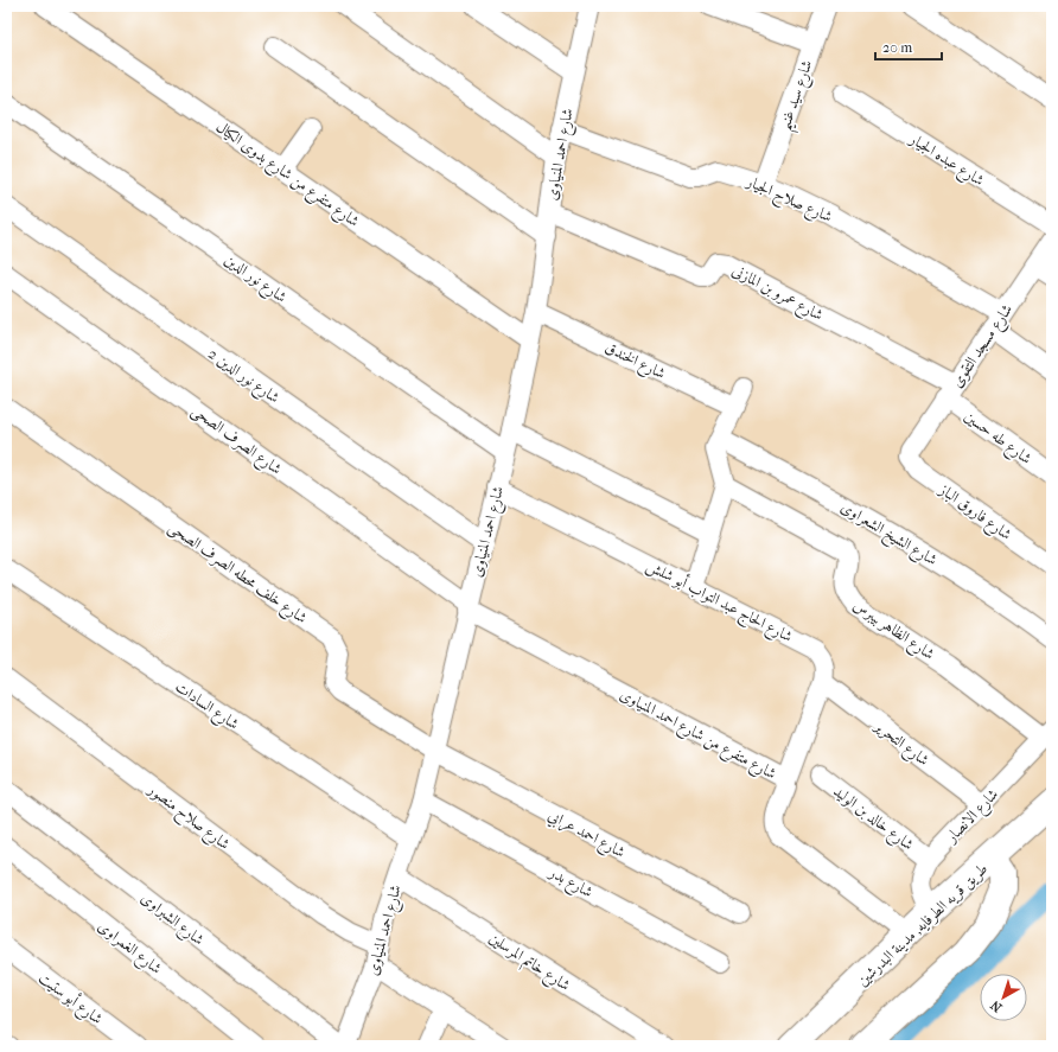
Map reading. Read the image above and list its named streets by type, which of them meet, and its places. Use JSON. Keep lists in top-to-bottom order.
{
  "streets": {
    "main road": ["طريق قريه الطرفايه, مدينة البدرشين"],
    "street": [
      "شارع سيد غنيم",
      "شارع احمد المنياوى",
      "شارع عبده الجيار",
      "شارع متفرع من شارع بدوى الكيال",
      "شارع صلاح الجيار",
      "شارع نور الدين",
      "شارع عمرو بن المازنى",
      "شارع مسجد التقوى",
      "شارع الخندق",
      "شارع نور الدين 2",
      "شارع طه حسين",
      "شارع الصرف الصحى",
      "شارع فاروق الباز",
      "شارع الشيخ الشعراوى",
      "شارع خلف محطه الصرف الصحى",
      "شارع الحاج عبد التواب أبو شلش",
      "شارع الظاهر بيبرس",
      "شارع السادات",
      "شارع متفرع من شارع احمد المنياوى",
      "شارع التحرير",
      "شارع الانصار",
      "شارع صلاح منصور",
      "شارع خالد بن الوليد",
      "شارع احمد عرابي",
      "شارع بدر",
      "شارع الشبراوى",
      "شارع الغمراوى",
      "شارع خاتم المرسلين",
      "شارع أبو ستيت"
    ]
  },
  "crossings": [
    ["شارع سيد غنيم", "شارع صلاح الجيار"],
    ["شارع احمد المنياوى", "شارع متفرع من شارع بدوى الكيال"],
    ["شارع احمد المنياوى", "شارع صلاح الجيار"],
    ["شارع احمد المنياوى", "شارع نور الدين"],
    ["شارع احمد المنياوى", "شارع عمرو بن المازنى"],
    ["شارع احمد المنياوى", "شارع الخندق"],
    ["شارع احمد المنياوى", "شارع نور الدين 2"],
    ["شارع احمد المنياوى", "شارع الصرف الصحى"],
    ["شارع احمد المنياوى", "شارع خلف محطه الصرف الصحى"],
    ["شارع احمد المنياوى", "شارع الحاج عبد التواب أبو شلش"],
    ["شارع احمد المنياوى", "شارع السادات"],
    ["شارع احمد المنياوى", "شارع متفرع من شارع احمد المنياوى"],
    ["شارع احمد المنياوى", "شارع صلاح منصور"],
    ["شارع احمد المنياوى", "شارع احمد عرابي"],
    ["شارع احمد المنياوى", "شارع بدر"],
    ["شارع احمد المنياوى", "شارع خاتم المرسلين"],
    ["شارع صلاح الجيار", "شارع مسجد التقوى"],
    ["شارع عمرو بن المازنى", "شارع مسجد التقوى"],
    ["شارع عمرو بن المازنى", "شارع طه حسين"],
    ["شارع مسجد التقوى", "شارع طه حسين"],
    ["شارع مسجد التقوى", "شارع فاروق الباز"],
    ["شارع الصرف الصحى", "شارع متفرع من شارع احمد المنياوى"],
    ["شارع خلف محطه الصرف الصحى", "شارع احمد عرابي"],
    ["شارع الحاج عبد التواب أبو شلش", "شارع متفرع من شارع احمد المنياوى"],
    ["شارع الحاج عبد التواب أبو شلش", "شارع التحرير"],
    ["شارع الظاهر بيبرس", "شارع الانصار"],
    ["شارع متفرع من شارع احمد المنياوى", "طريق قريه الطرفايه, مدينة البدرشين"],
    ["شارع التحرير", "شارع الانصار"],
    ["شارع الانصار", "شارع خالد بن الوليد"],
    ["شارع الانصار", "طريق قريه الطرفايه, مدينة البدرشين"]
  ],
  "scale_bar": "20 m",
  "north": "bottom left"
}
